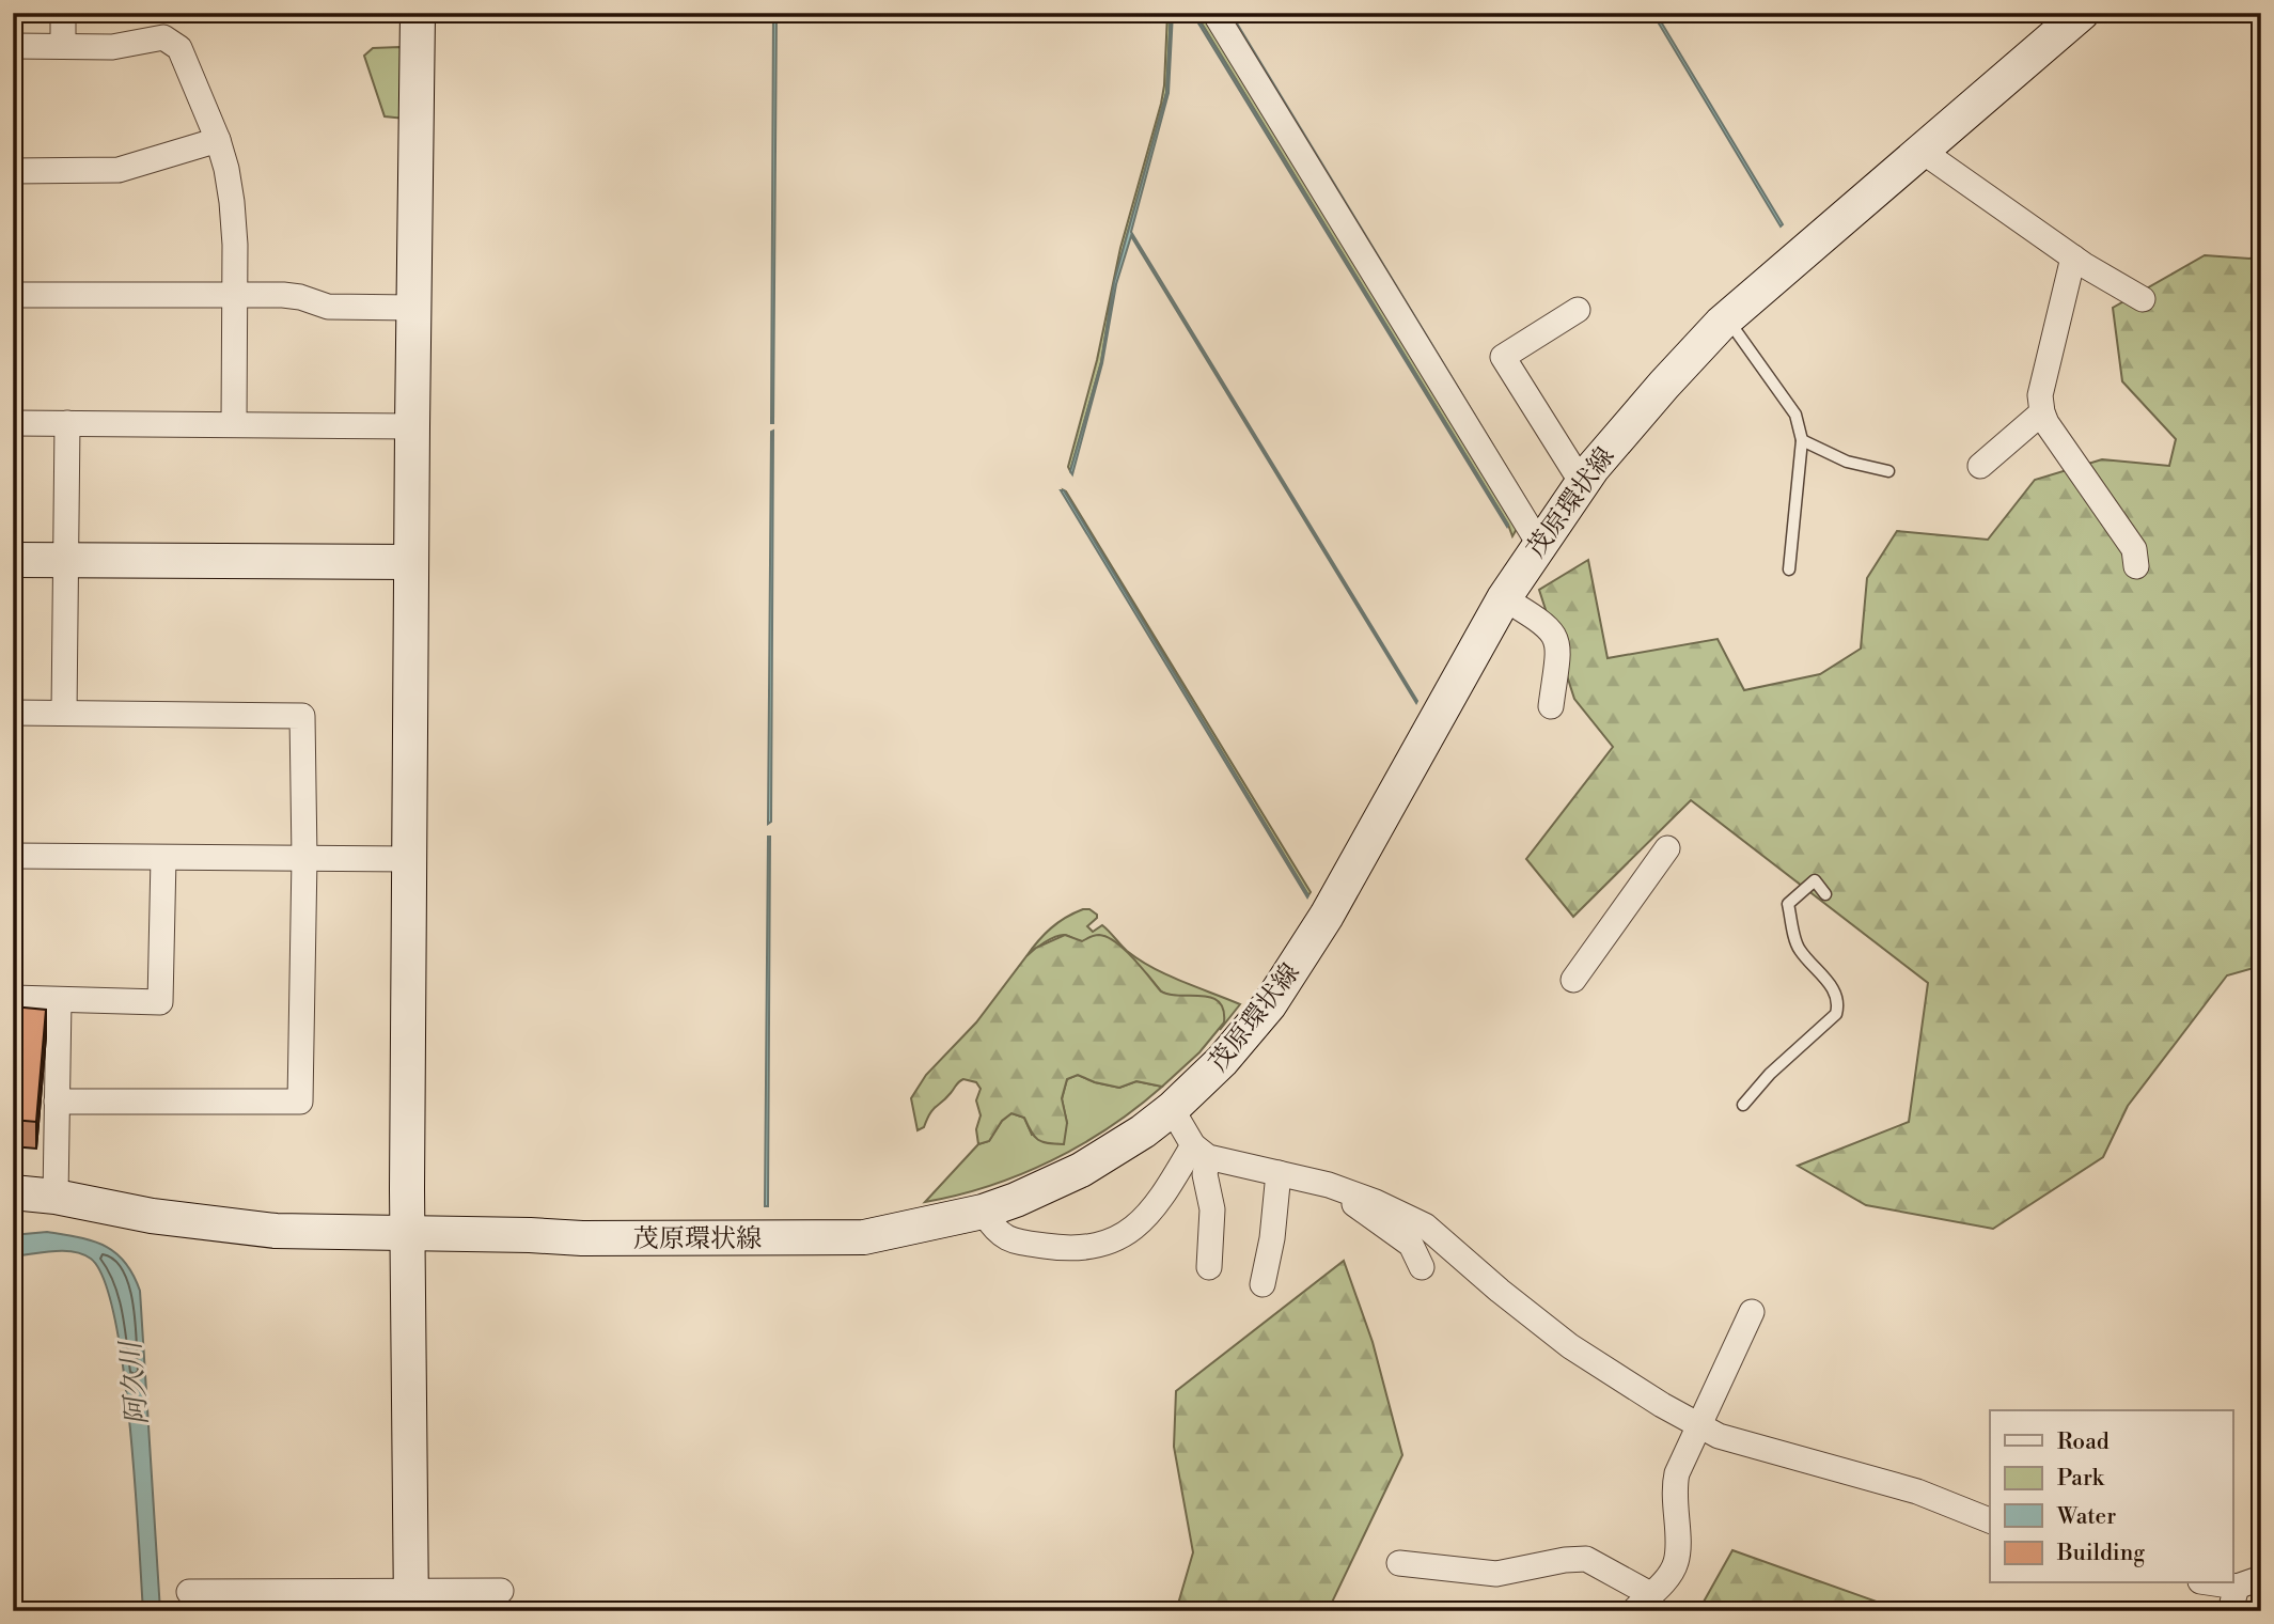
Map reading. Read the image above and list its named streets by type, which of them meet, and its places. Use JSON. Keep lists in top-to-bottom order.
{
  "streets": {
    "main road": ["茂原環状線"]
  },
  "water": ["阿久川"],
  "legend": [
    "Road",
    "Park",
    "Water",
    "Building"
  ]
}
